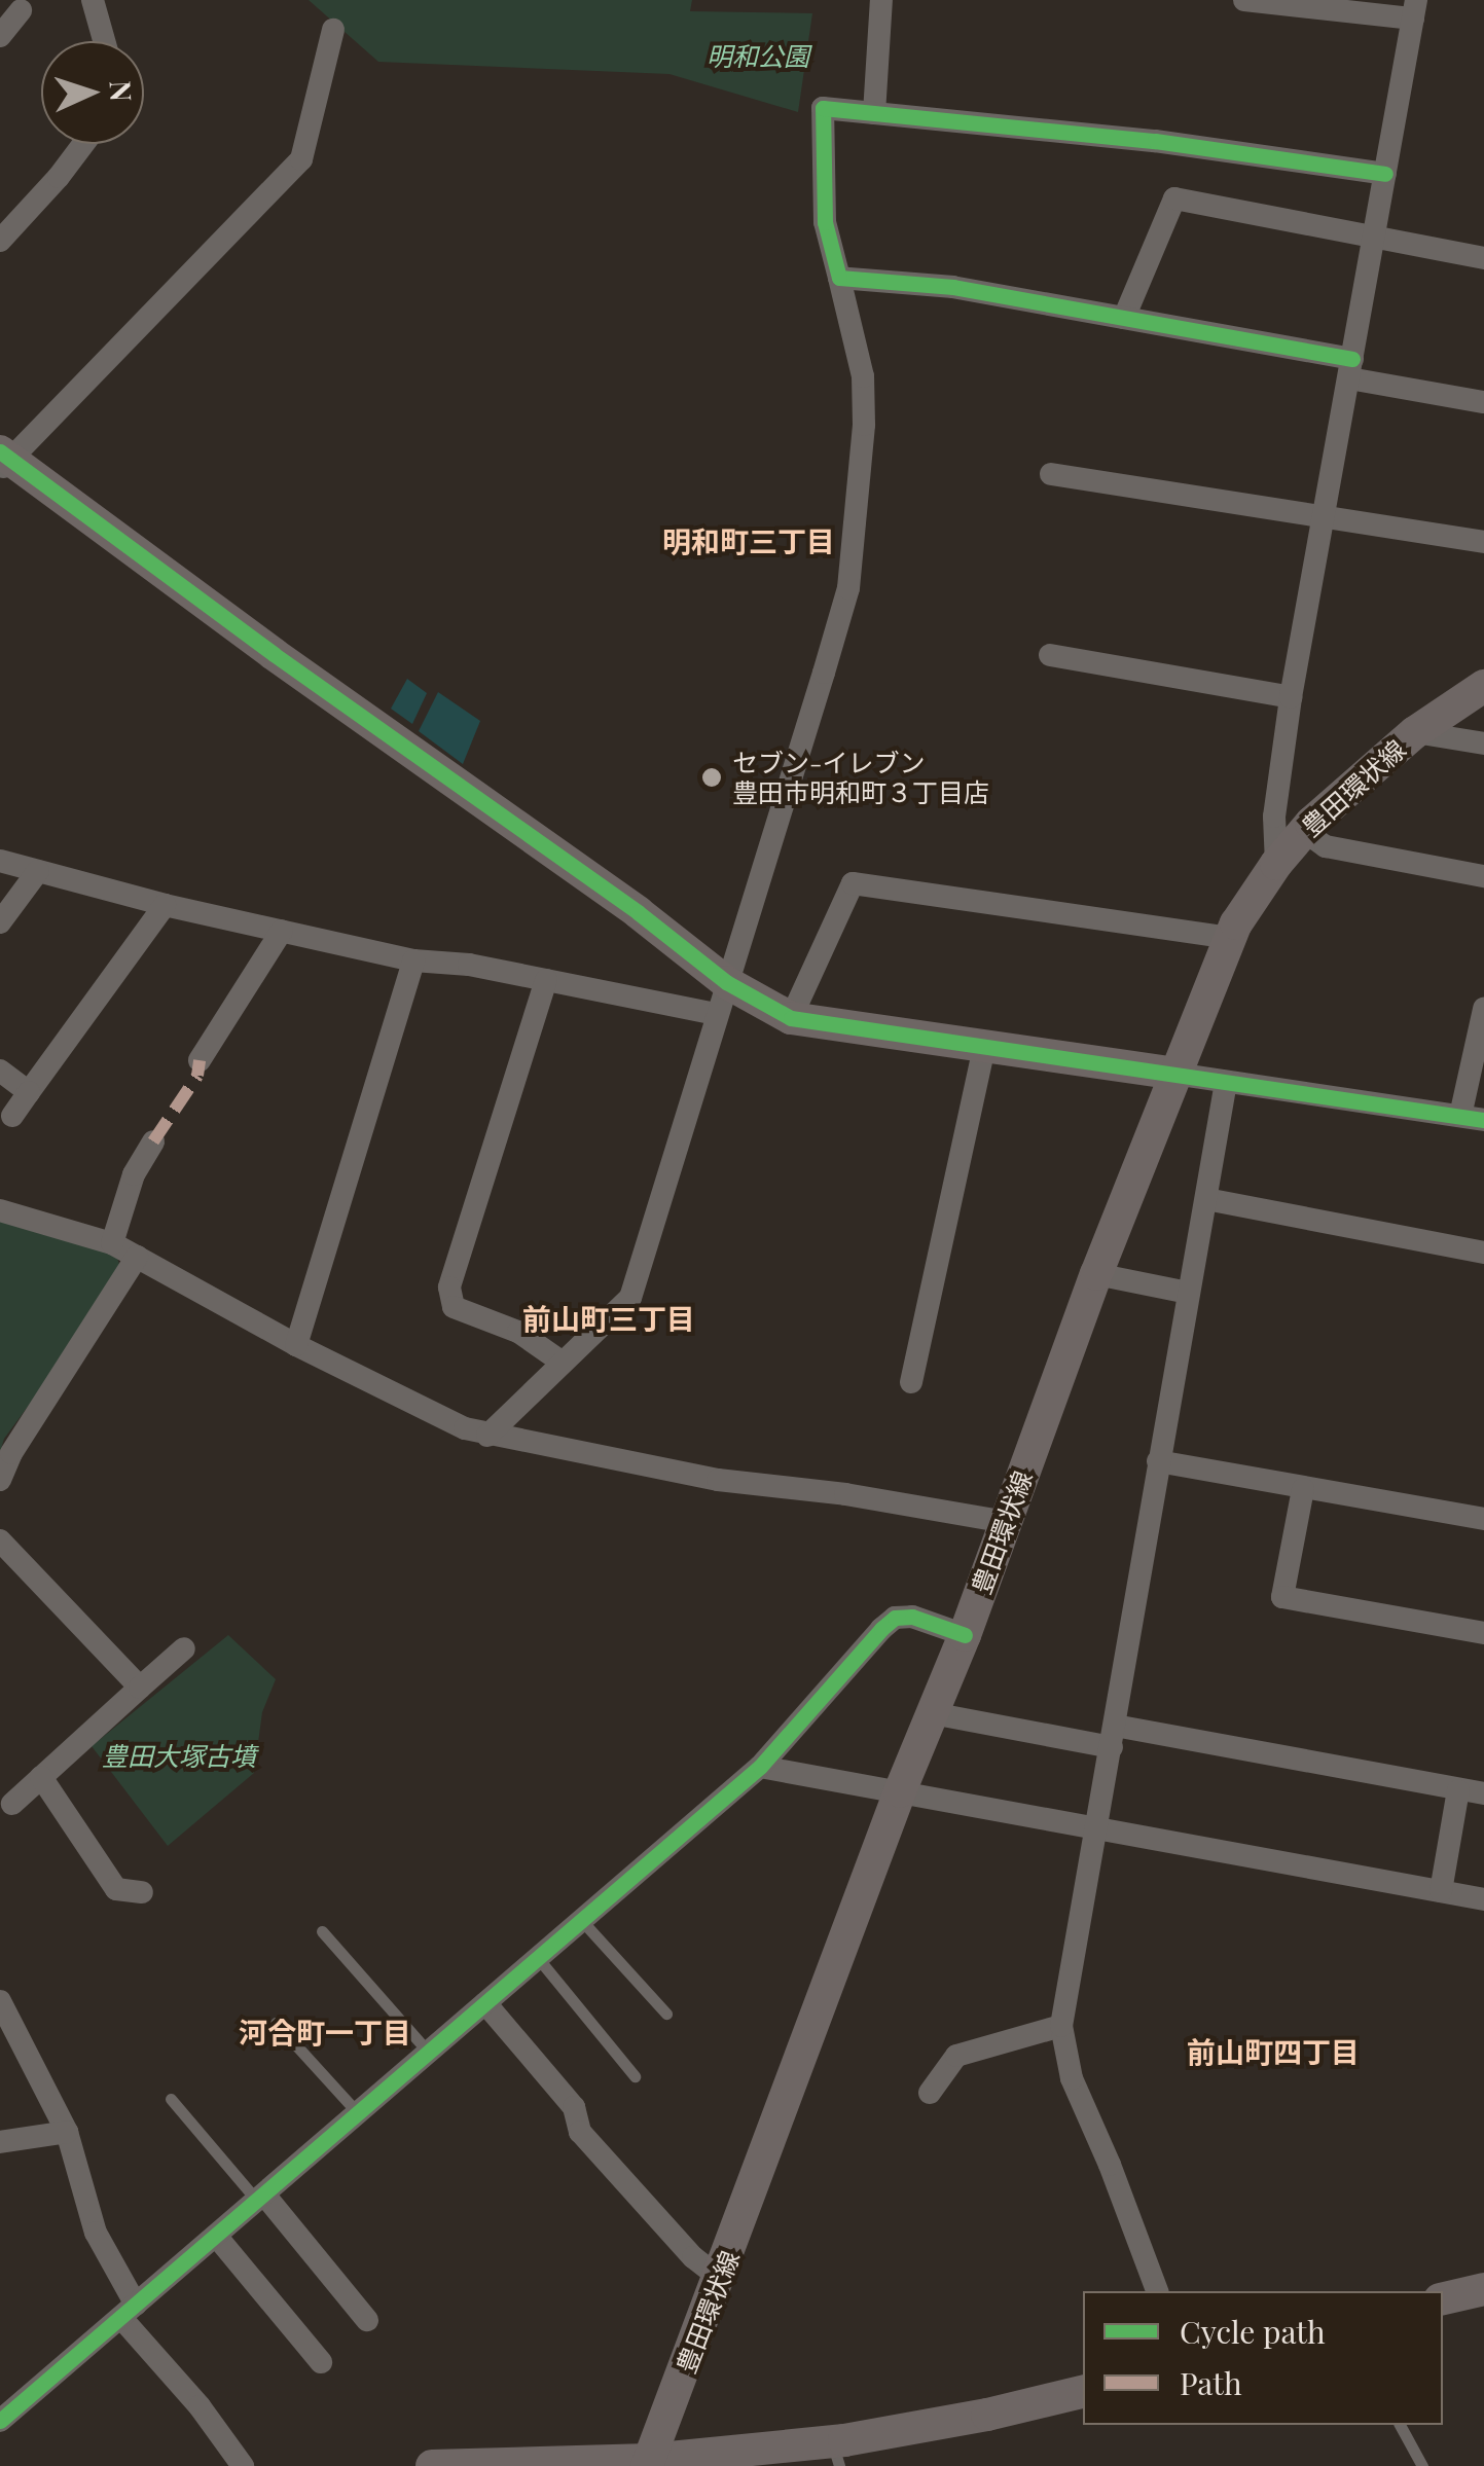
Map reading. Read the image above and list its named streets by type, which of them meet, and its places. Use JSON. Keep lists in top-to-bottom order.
{
  "streets": {
    "street": ["豊田環状線"]
  },
  "districts": [
    "明和町三丁目",
    "前山町三丁目",
    "河合町一丁目",
    "前山町四丁目"
  ],
  "parks": ["明和公園", "豊田大塚古墳"],
  "places": ["セブン-イレブン 豊田市明和町３丁目店"],
  "legend": ["Cycle path", "Path"],
  "north": "right"
}
